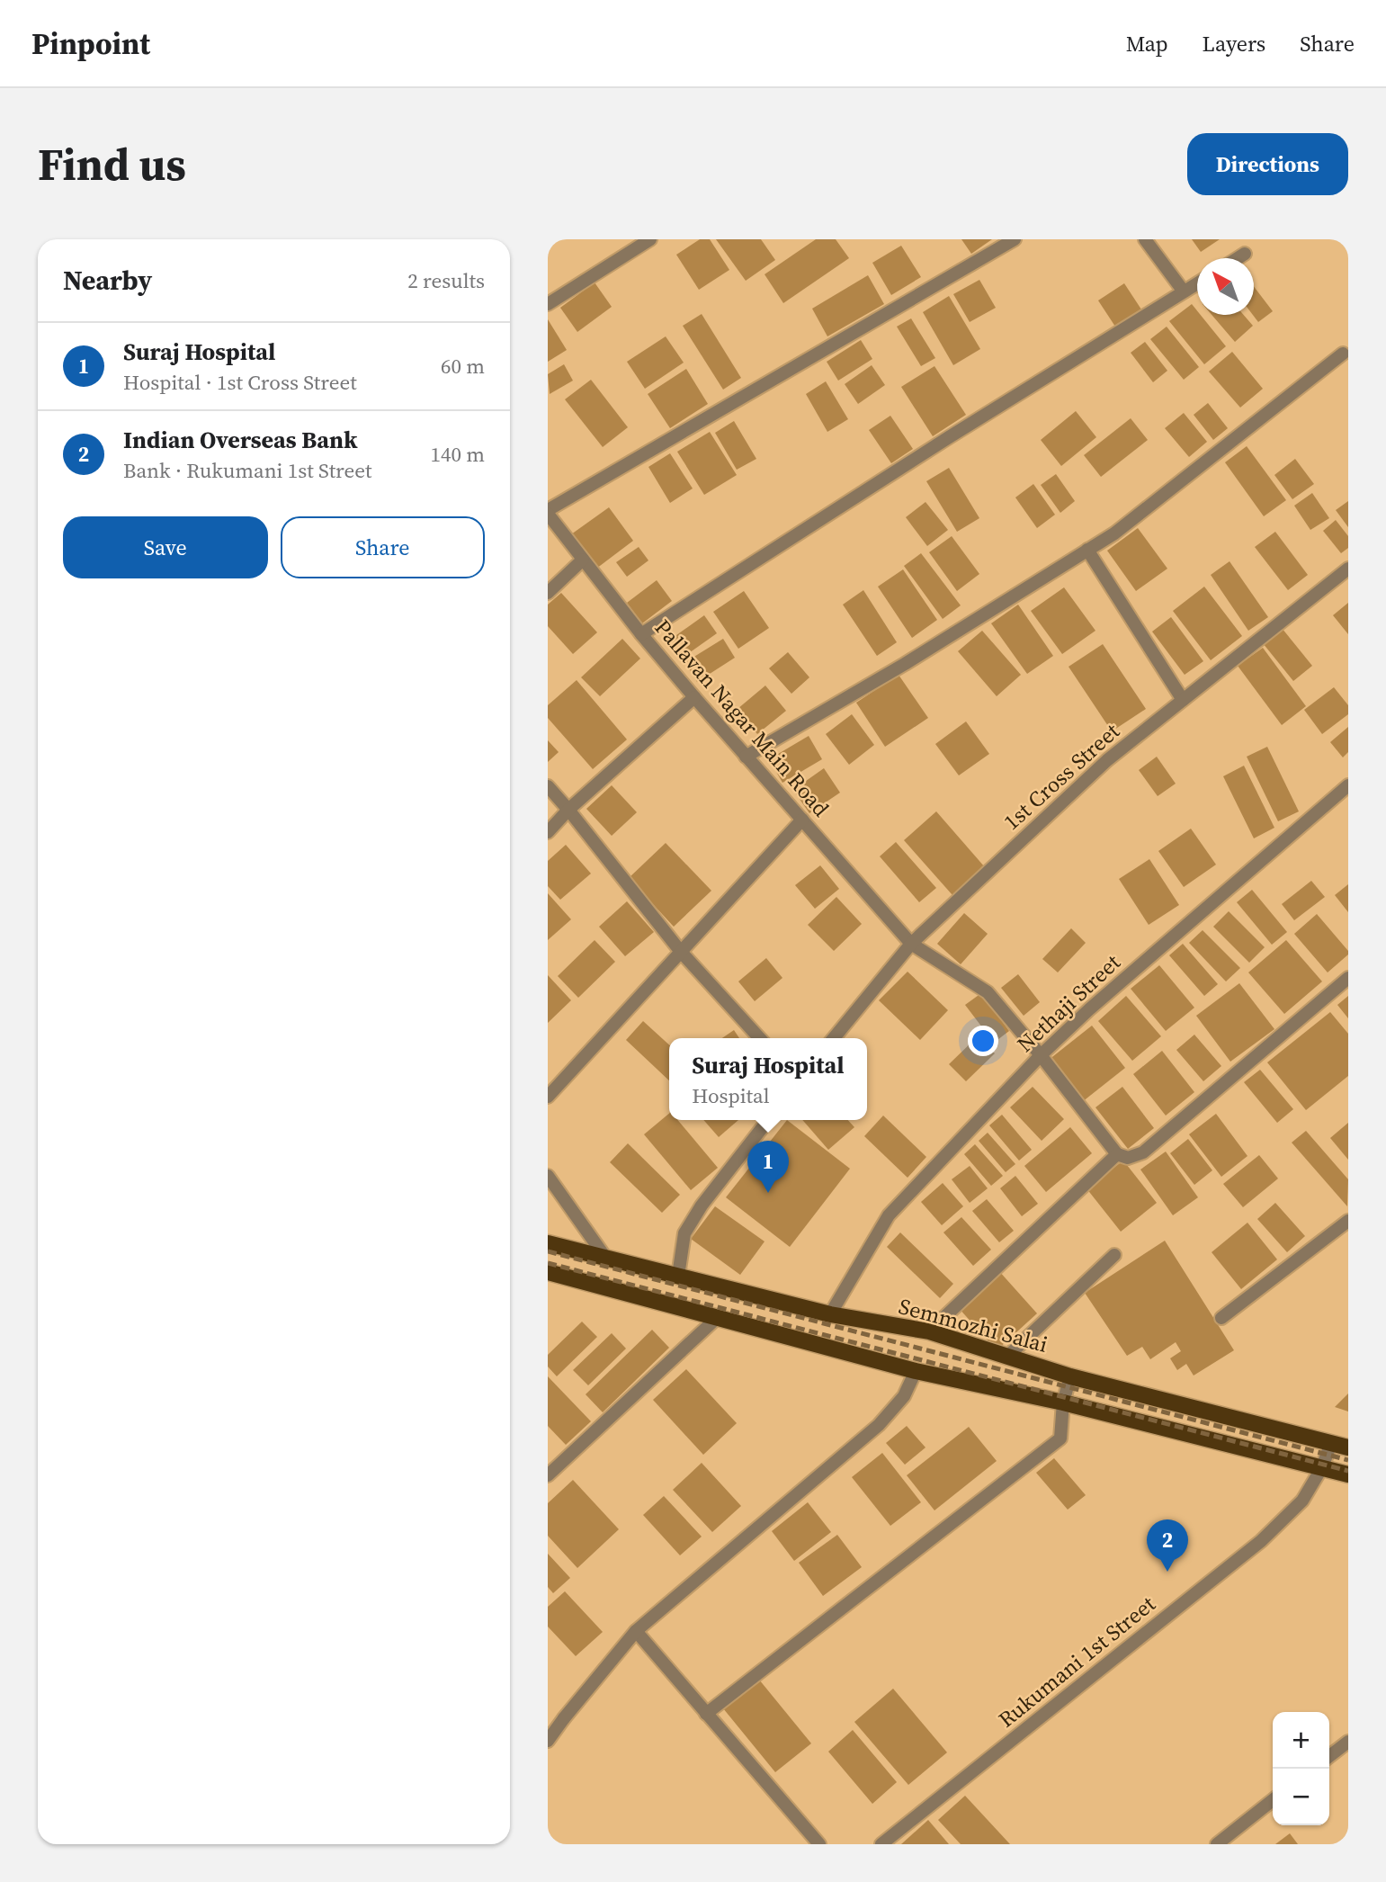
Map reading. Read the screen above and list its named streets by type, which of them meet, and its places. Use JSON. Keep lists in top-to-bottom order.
{
  "streets": {
    "main road": ["Semmozhi Salai"],
    "street": [
      "Pallavan Nagar Main Road",
      "1st Cross Street",
      "Nethaji Street",
      "Rukumani 1st Street"
    ]
  },
  "crossings": [
    ["Pallavan Nagar Main Road", "1st Cross Street"],
    ["Pallavan Nagar Main Road", "Nethaji Street"],
    ["Nethaji Street", "Semmozhi Salai"],
    ["Semmozhi Salai", "Rukumani 1st Street"]
  ],
  "north": "top left",
  "page": {
    "header": "Pinpoint",
    "nav": ["Map", "Layers", "Share"],
    "buttons": [
      "Directions",
      ["Save", "Share"]
    ],
    "title": "Find us",
    "heading": ["Nearby", "2 results"],
    "list": [
      {
        "mark": "1",
        "name": "Suraj Hospital",
        "note": "Hospital · 1st Cross Street",
        "value": "60 m"
      },
      {
        "mark": "2",
        "name": "Indian Overseas Bank",
        "note": "Bank · Rukumani 1st Street",
        "value": "140 m"
      }
    ],
    "popup": ["Suraj Hospital", "Hospital"],
    "pins": ["1", "2"],
    "map_buttons": ["+", "−"]
  }
}
